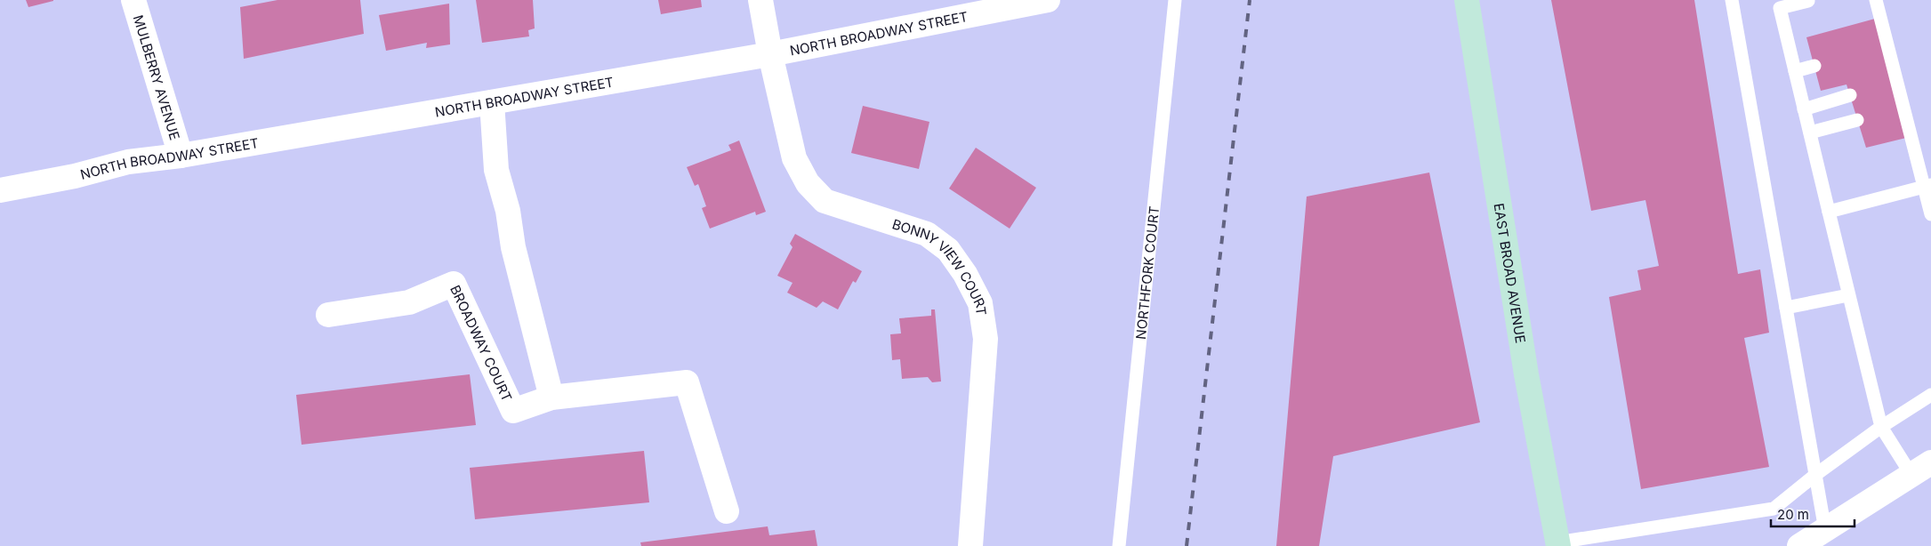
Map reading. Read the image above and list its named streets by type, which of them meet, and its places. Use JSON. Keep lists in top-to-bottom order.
{
  "streets": {
    "main road": ["EAST BROAD AVENUE"],
    "street": [
      "NORTH BROADWAY STREET",
      "MULBERRY AVENUE",
      "BONNY VIEW COURT",
      "BROADWAY COURT"
    ],
    "lane": ["NORTHFORK COURT"]
  },
  "crossings": [
    ["NORTH BROADWAY STREET", "MULBERRY AVENUE"],
    ["NORTH BROADWAY STREET", "BONNY VIEW COURT"]
  ],
  "scale_bar": "20 m"
}
